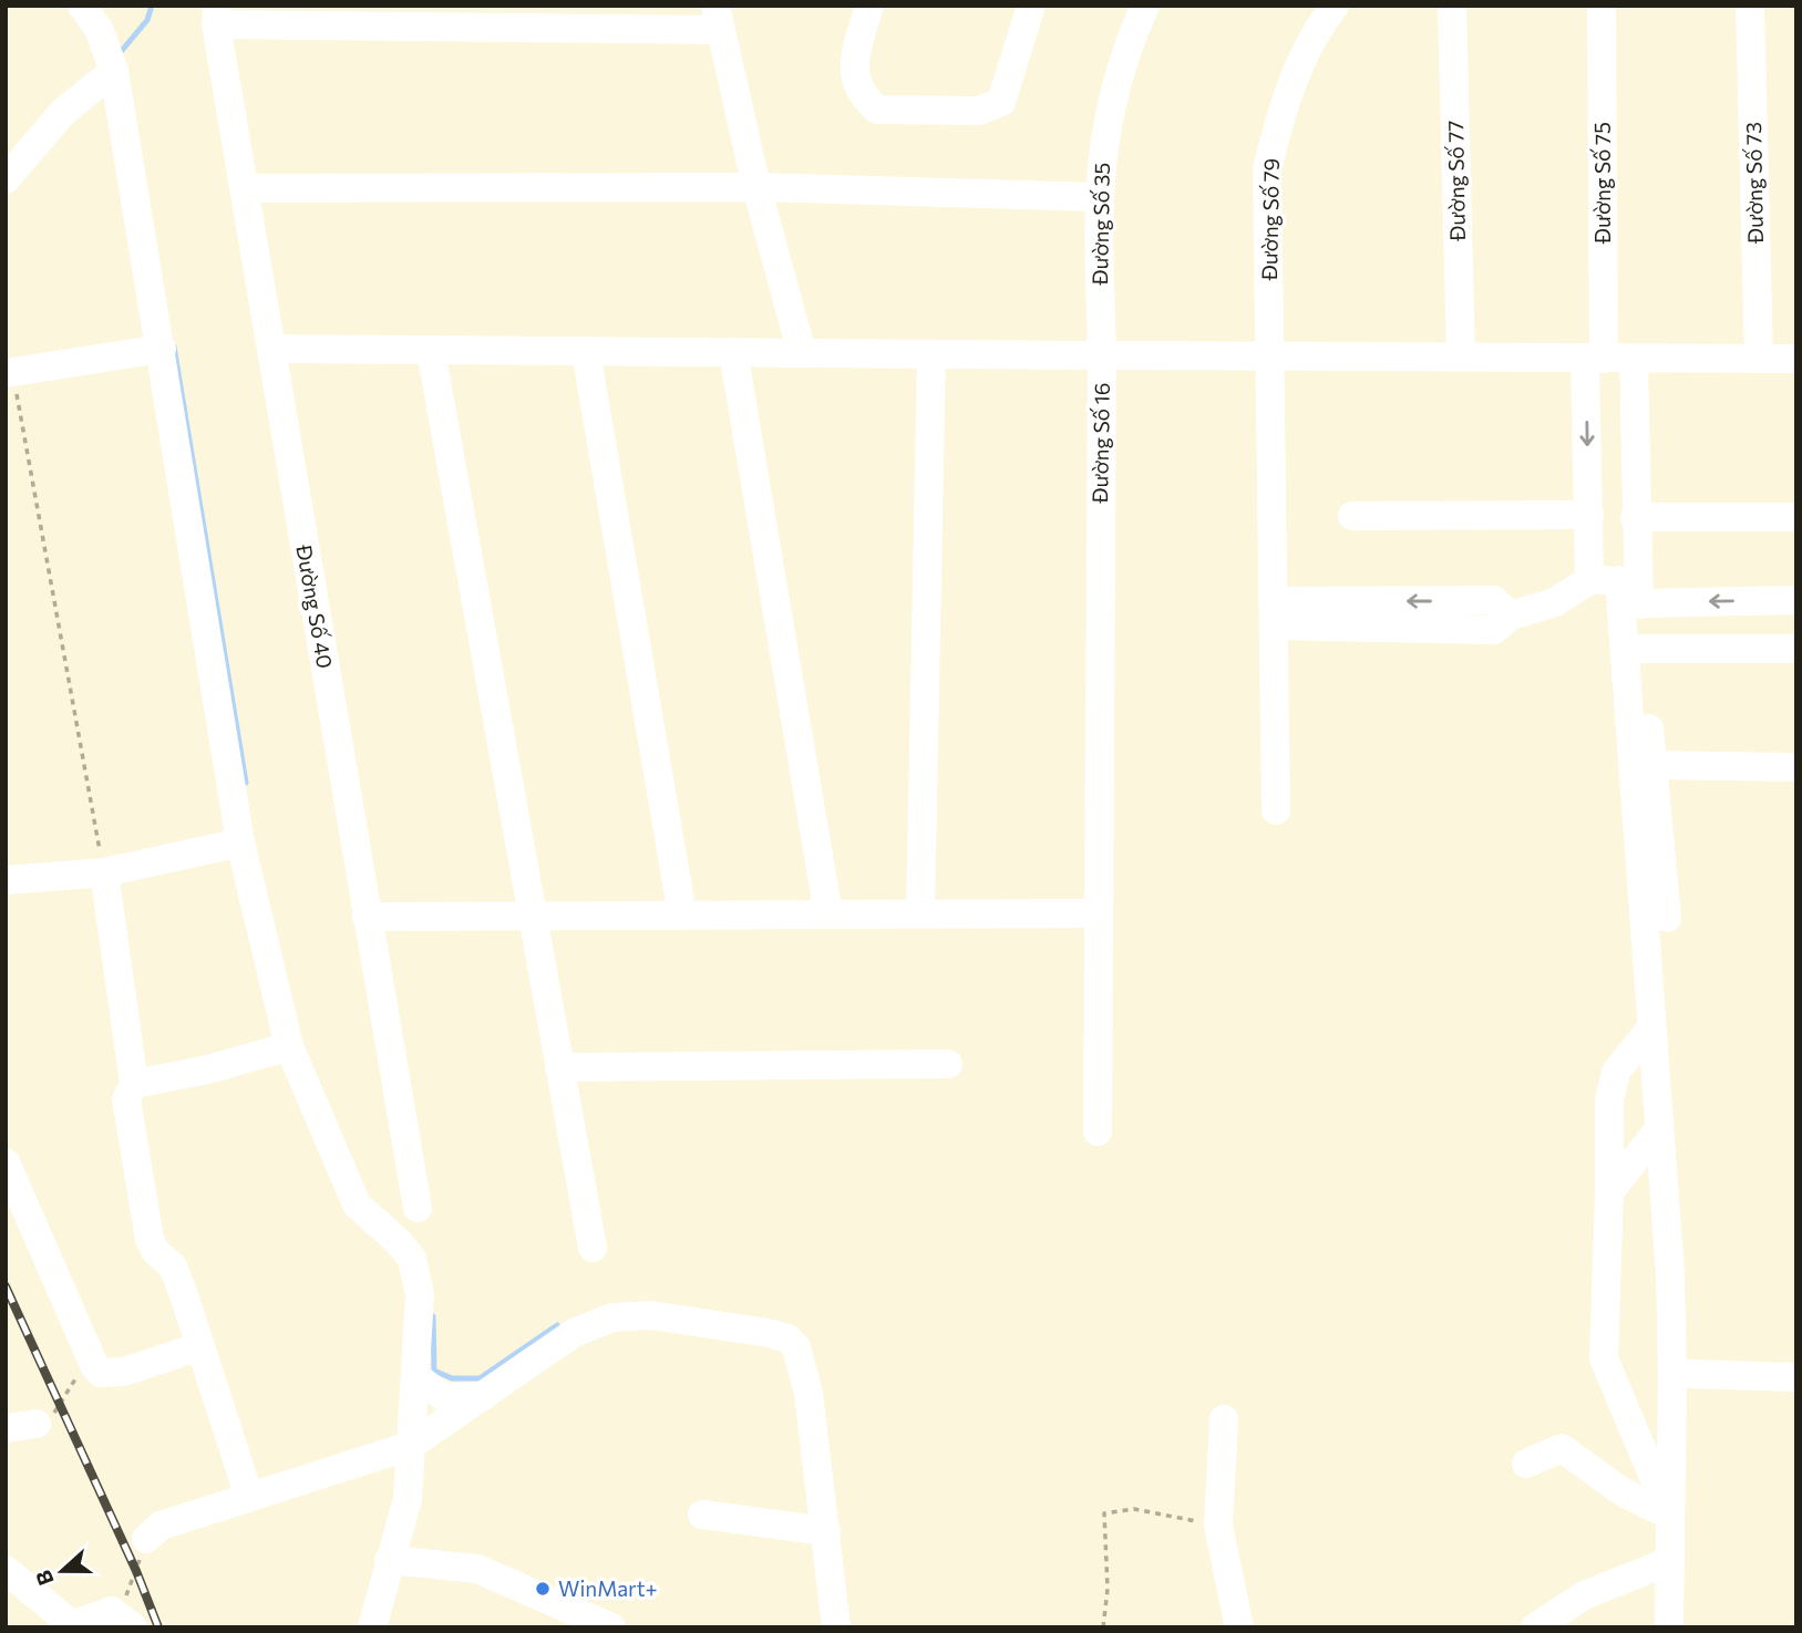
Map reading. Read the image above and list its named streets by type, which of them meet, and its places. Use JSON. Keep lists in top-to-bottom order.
{
  "streets": {
    "street": [
      "Đường Số 77",
      "Đường Số 75",
      "Đường Số 73",
      "Đường Số 79",
      "Đường Số 35",
      "Đường Số 16",
      "Đường Số 40"
    ]
  },
  "crossings": [
    ["Đường Số 77", "Đường Số 16"],
    ["Đường Số 75", "Đường Số 16"],
    ["Đường Số 73", "Đường Số 16"],
    ["Đường Số 79", "Đường Số 16"],
    ["Đường Số 35", "Đường Số 16"]
  ],
  "places": ["WinMart+"],
  "north": "left"
}
